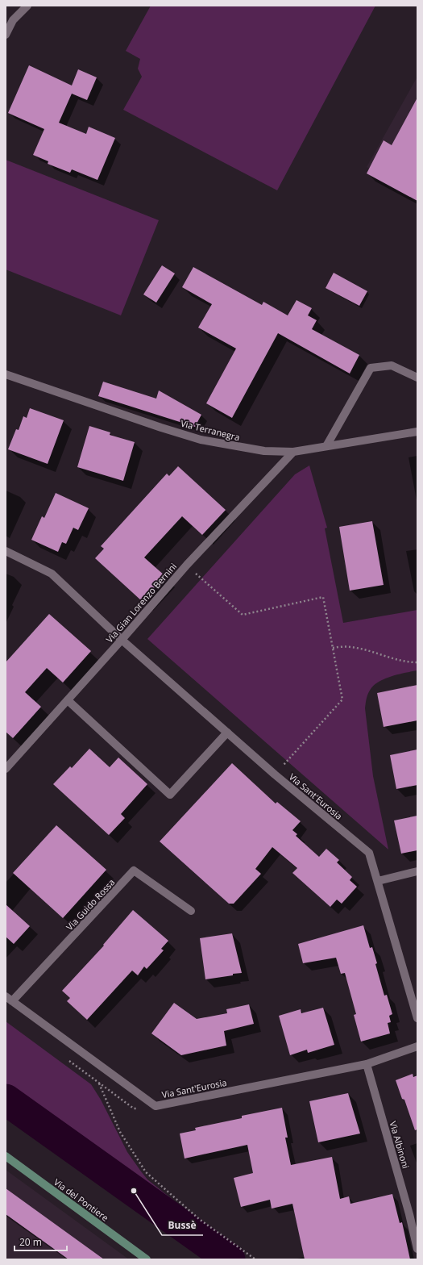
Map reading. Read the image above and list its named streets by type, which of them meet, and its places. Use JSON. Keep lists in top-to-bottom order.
{
  "streets": {
    "main road": ["Via del Pontiere"],
    "street": [
      "Via Terranegra",
      "Via Gian Lorenzo Bernini",
      "Via Sant'Eurosia",
      "Via Guido Rossa",
      "Via Albinoni"
    ]
  },
  "crossings": [
    ["Via Terranegra", "Via Gian Lorenzo Bernini"],
    ["Via Gian Lorenzo Bernini", "Via Sant'Eurosia"],
    ["Via Sant'Eurosia", "Via Guido Rossa"],
    ["Via Sant'Eurosia", "Via Albinoni"]
  ],
  "places": ["Bussè"],
  "scale_bar": "20 m"
}
